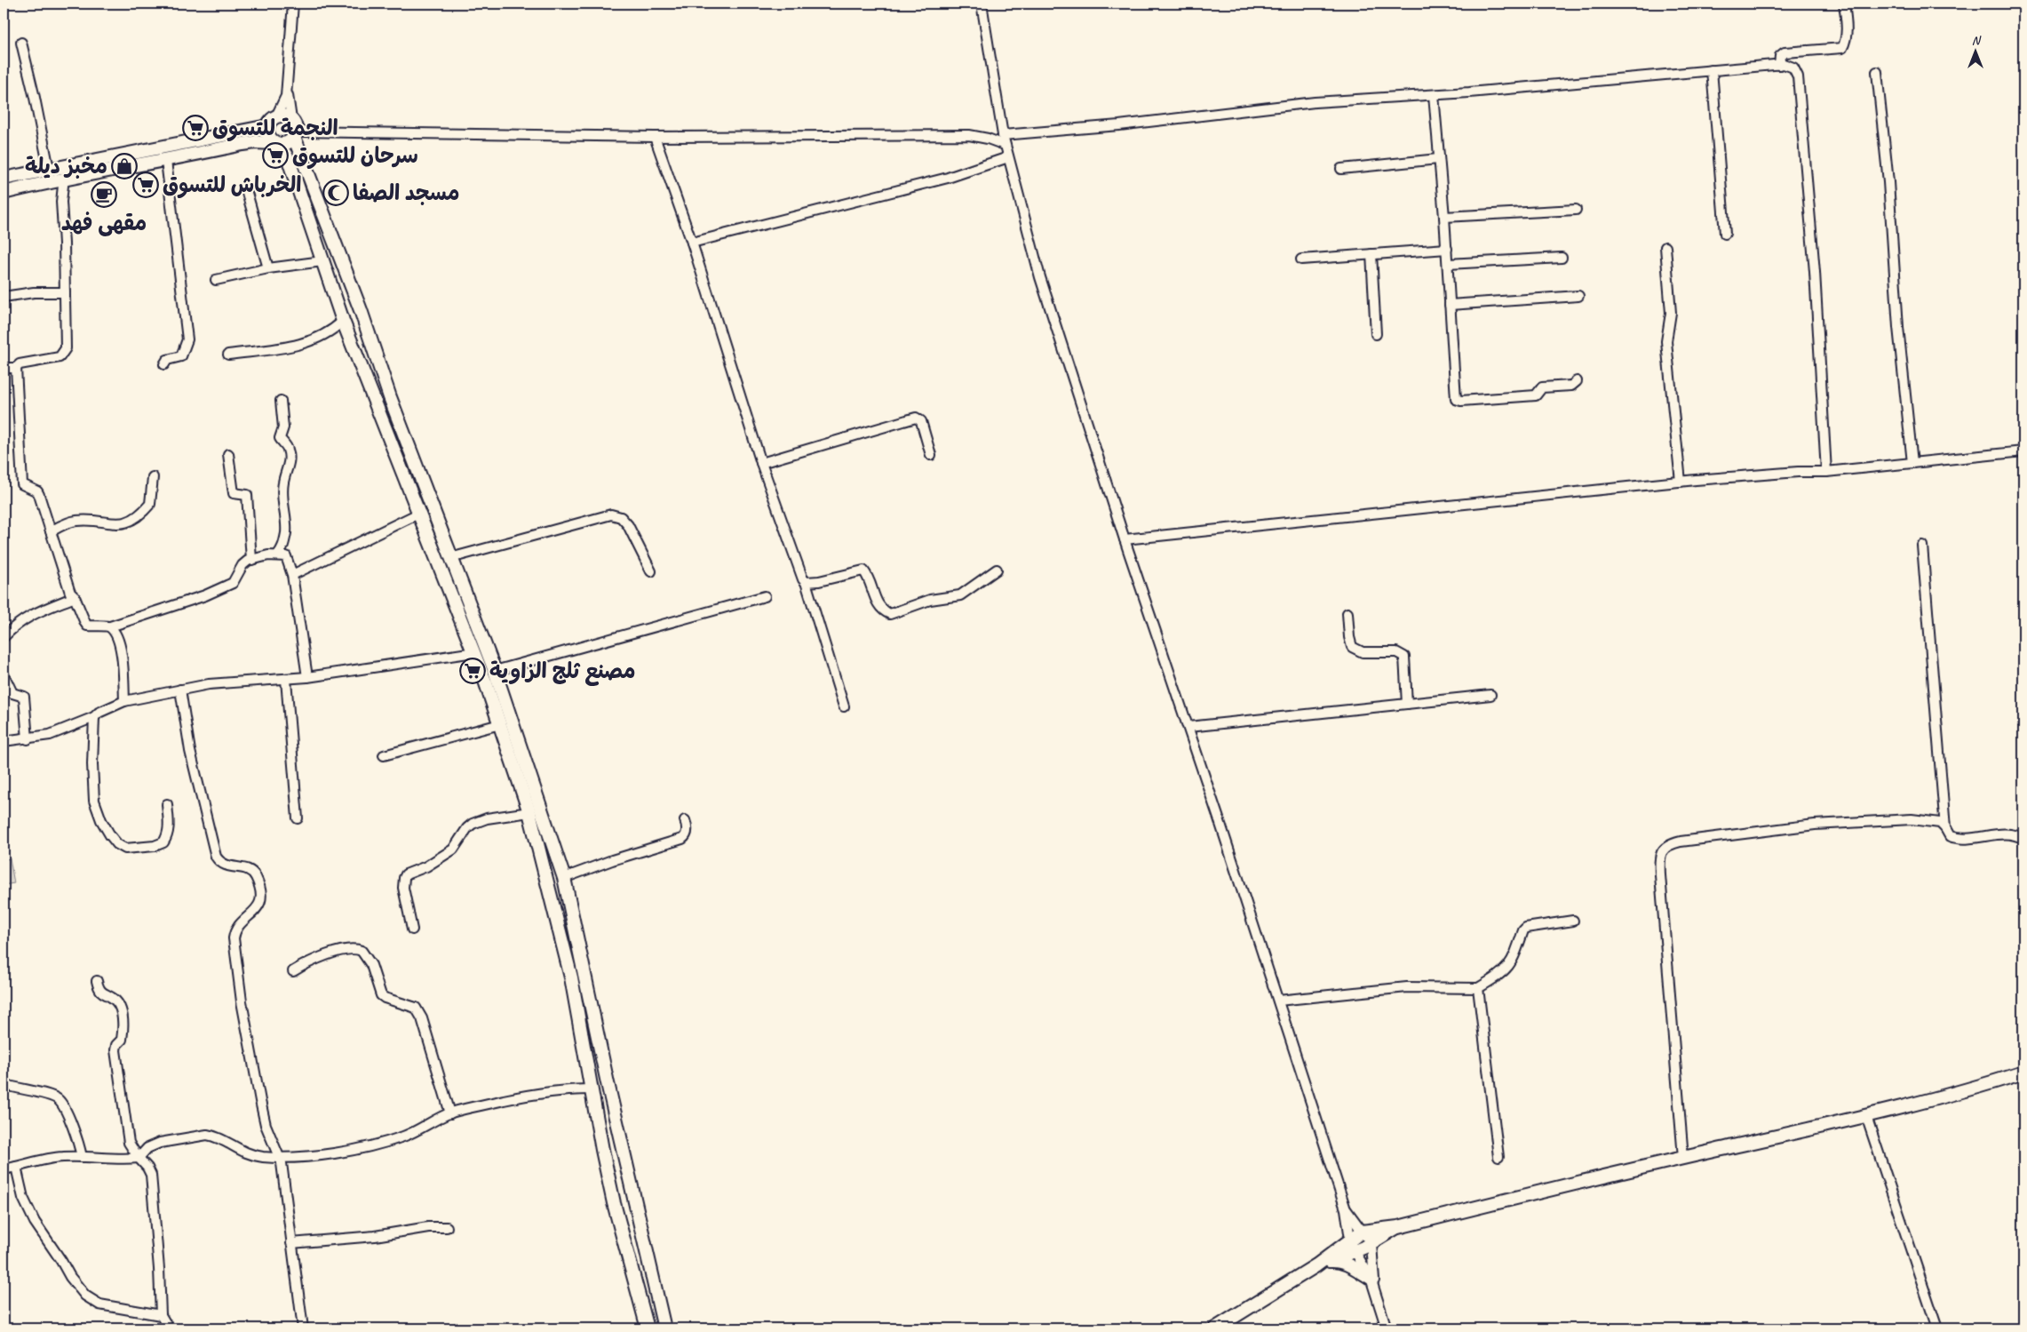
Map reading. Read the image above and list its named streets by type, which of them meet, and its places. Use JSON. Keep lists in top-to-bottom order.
{
  "places": {
    "supermarket": [
      "النجمة للتسوق",
      "سرحان للتسوق",
      "الخرباش للتسوق",
      "مصنع ثلج الزاوية"
    ],
    "shop": ["مخبز ديلة"],
    "mosque": ["مسجد الصفا"],
    "cafe": ["مقهى فهد"]
  },
  "north": "top"
}
